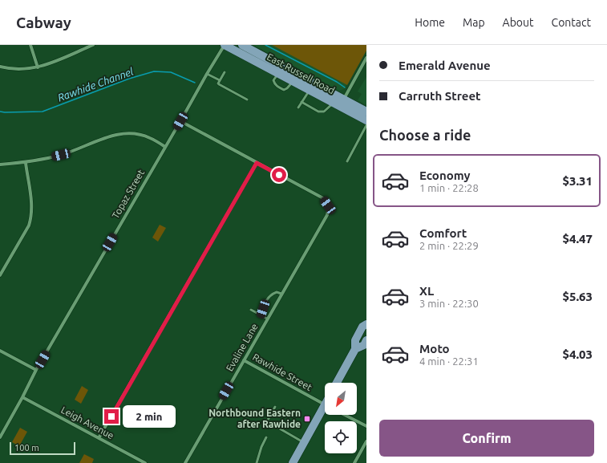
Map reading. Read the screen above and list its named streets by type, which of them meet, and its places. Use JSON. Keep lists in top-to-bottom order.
{
  "streets": {
    "main road": ["East Russell Road"],
    "street": [
      "Topaz Street",
      "Evaline Lane",
      "Rawhide Street",
      "Leigh Avenue"
    ]
  },
  "crossings": [
    ["East Russell Road", "Topaz Street"],
    ["Topaz Street", "Leigh Avenue"],
    ["Evaline Lane", "Rawhide Street"]
  ],
  "water": ["Rawhide Channel"],
  "places": {
    "transit": ["Northbound Eastern after Rawhide"]
  },
  "scale_bar": "100 m",
  "north": "bottom left",
  "page": {
    "header": "Cabway",
    "nav": [
      "Home",
      "Map",
      "About",
      "Contact"
    ],
    "banner": ["Emerald Avenue", "Carruth Street"],
    "heading": "Choose a ride",
    "list": [
      {
        "name": "Economy",
        "note": "1 min · 22:28",
        "value": "$3.31"
      },
      {
        "name": "Comfort",
        "note": "2 min · 22:29",
        "value": "$4.47"
      },
      {
        "name": "XL",
        "note": "3 min · 22:30",
        "value": "$5.63"
      },
      {
        "name": "Moto",
        "note": "4 min · 22:31",
        "value": "$4.03"
      }
    ],
    "bubble": "2 min",
    "buttons": "Confirm",
    "scale": "100 m"
  }
}
